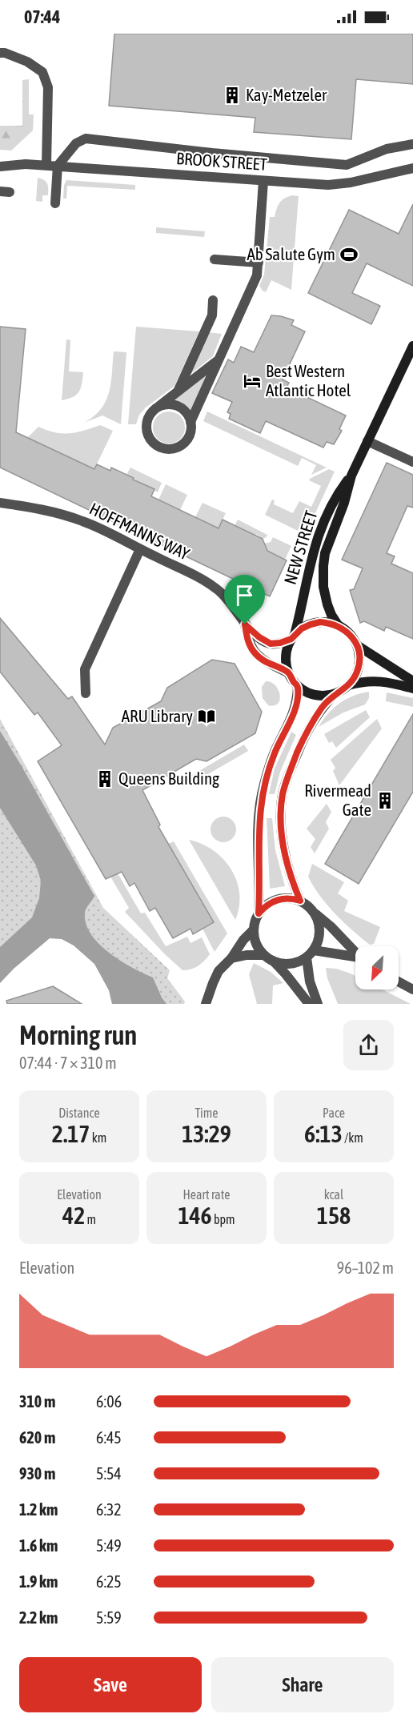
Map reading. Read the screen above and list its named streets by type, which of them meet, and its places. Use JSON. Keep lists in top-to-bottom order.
{
  "streets": {
    "main road": ["NEW STREET"],
    "street": ["BROOK STREET", "HOFFMANNS WAY"]
  },
  "crossings": [
    ["HOFFMANNS WAY", "NEW STREET"]
  ],
  "places": {
    "building": ["Kay-Metzeler", "Queens Building", "Rivermead Gate"],
    "sports": ["Ab Salute Gym"],
    "hotel": ["Best Western Atlantic Hotel"],
    "library": ["ARU Library"]
  },
  "north": "bottom left",
  "page": {
    "status": "07:44",
    "heading": ["Morning run", "07:44 · 7 × 310 m"],
    "stats": [
      ["Distance", "2.17 km"],
      ["Time", "13:29"],
      ["Pace", "6:13 /km"],
      ["Elevation", "42 m"],
      ["Heart rate", "146 bpm"],
      ["kcal", "158"]
    ],
    "chart": ["Elevation", "96–102 m"],
    "list": [
      {
        "name": "310 m",
        "note": "6:06"
      },
      {
        "name": "620 m",
        "note": "6:45"
      },
      {
        "name": "930 m",
        "note": "5:54"
      },
      {
        "name": "1.2 km",
        "note": "6:32"
      },
      {
        "name": "1.6 km",
        "note": "5:49"
      },
      {
        "name": "1.9 km",
        "note": "6:25"
      },
      {
        "name": "2.2 km",
        "note": "5:59"
      }
    ],
    "buttons": ["Save", "Share"]
  }
}
